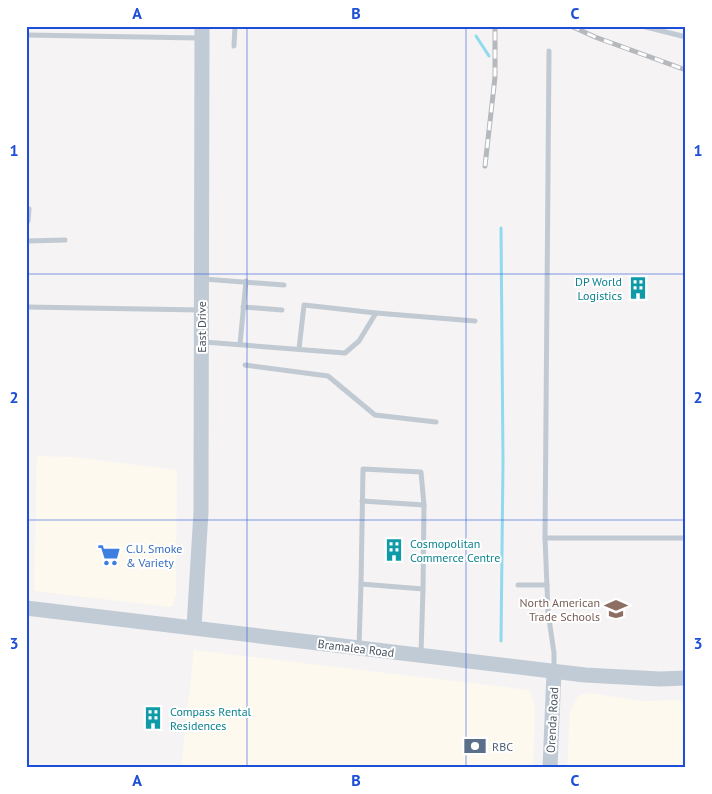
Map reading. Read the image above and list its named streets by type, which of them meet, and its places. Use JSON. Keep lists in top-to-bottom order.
{
  "streets": {
    "street": ["East Drive", "Bramalea Road", "Orenda Road"]
  },
  "crossings": [
    ["East Drive", "Bramalea Road"],
    ["Bramalea Road", "Orenda Road"]
  ],
  "places": {
    "building": ["DP World Logistics", "Cosmopolitan Commerce Centre", "Compass Rental Residences"],
    "supermarket": ["C.U. Smoke & Variety"],
    "school or university": ["North American Trade Schools"],
    "bank": ["RBC"]
  },
  "grid": {
    "columns": ["A", "B", "C"],
    "rows": ["1", "2", "3"]
  }
}
